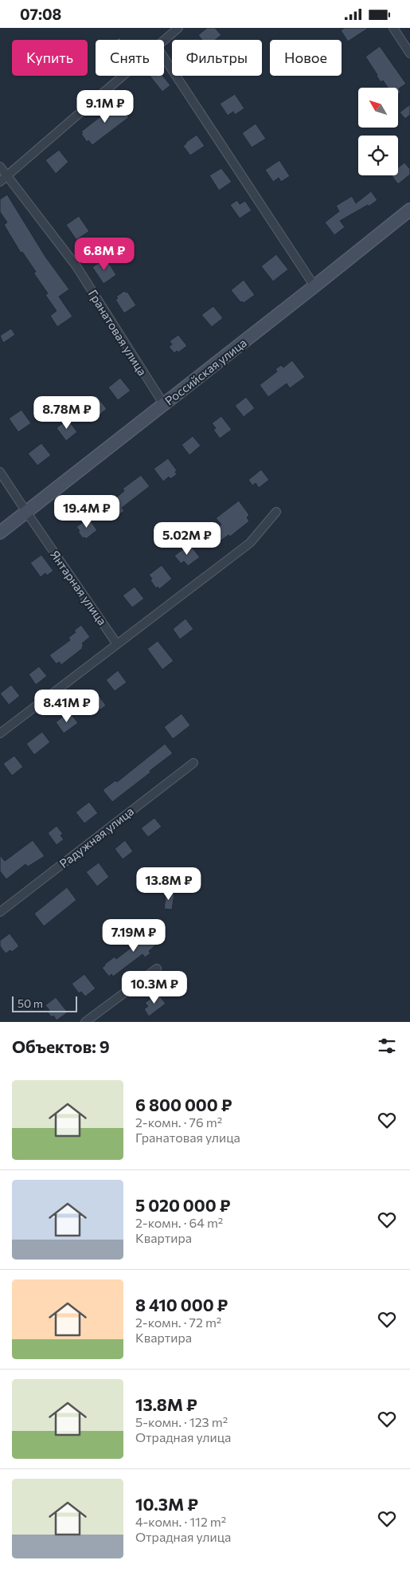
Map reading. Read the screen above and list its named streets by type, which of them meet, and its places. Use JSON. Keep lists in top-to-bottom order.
{
  "streets": {
    "main road": ["Российская улица"],
    "street": ["Гранатовая улица", "Янтарная улица", "Радужная улица"]
  },
  "crossings": [
    ["Гранатовая улица", "Российская улица"],
    ["Российская улица", "Янтарная улица"]
  ],
  "scale_bar": "50 m",
  "north": "top left",
  "page": {
    "status": "07:08",
    "chip": [
      "Купить",
      "Снять",
      "Фильтры",
      "Новое"
    ],
    "price": [
      "9.1M ₽",
      "6.8M ₽",
      "8.78M ₽",
      "19.4M ₽",
      "5.02M ₽",
      "8.41M ₽",
      "13.8M ₽",
      "7.19M ₽",
      "10.3M ₽"
    ],
    "scale": "50 m",
    "heading": "Объектов: 9",
    "list": [
      {
        "name": "6 800 000 ₽",
        "note": "2-комн. · 76 m² · Гранатовая улица"
      },
      {
        "name": "5 020 000 ₽",
        "note": "2-комн. · 64 m² · Квартира"
      },
      {
        "name": "8 410 000 ₽",
        "note": "2-комн. · 72 m² · Квартира"
      },
      {
        "name": "13.8M ₽",
        "note": "5-комн. · 123 m² · Отрадная улица"
      },
      {
        "name": "10.3M ₽",
        "note": "4-комн. · 112 m² · Отрадная улица"
      }
    ]
  }
}
